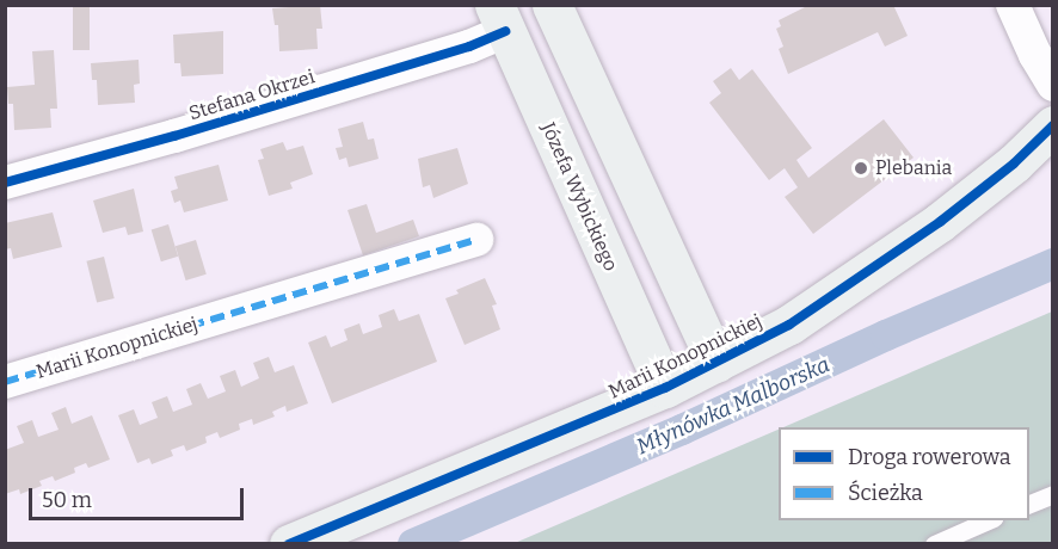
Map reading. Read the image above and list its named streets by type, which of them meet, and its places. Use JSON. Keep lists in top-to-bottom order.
{
  "streets": {
    "street": ["Stefana Okrzei", "Józefa Wybickiego", "Marii Konopnickiej"]
  },
  "crossings": [
    ["Stefana Okrzei", "Józefa Wybickiego"],
    ["Józefa Wybickiego", "Marii Konopnickiej"]
  ],
  "water": ["Młynówka Malborska"],
  "places": ["Plebania"],
  "legend": ["Droga rowerowa", "Ścieżka"],
  "scale_bar": "50 m"
}
